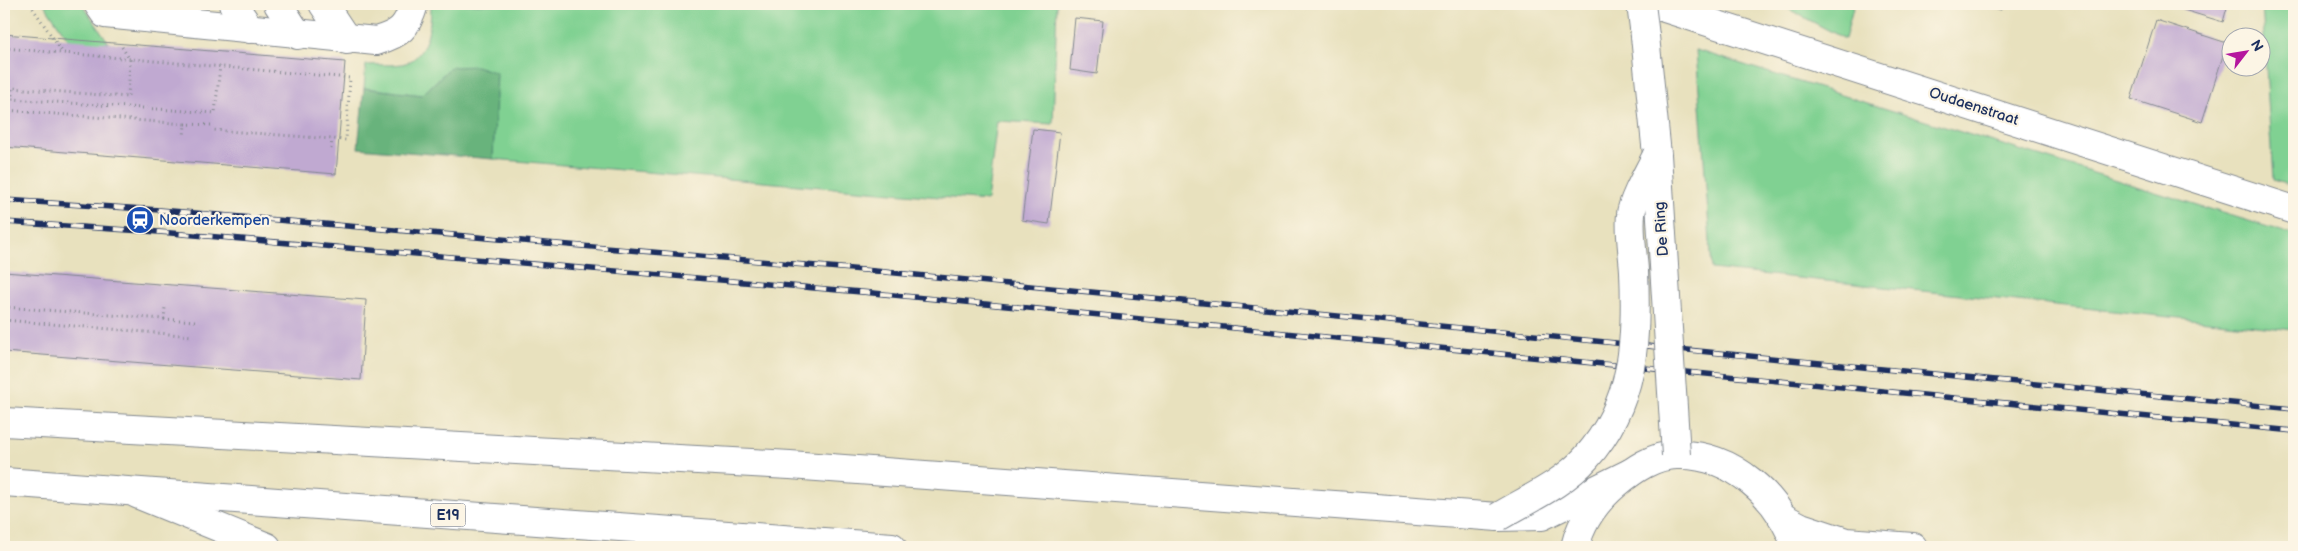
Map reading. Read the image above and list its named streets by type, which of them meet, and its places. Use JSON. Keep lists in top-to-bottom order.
{
  "streets": {
    "main road": ["Oudaenstraat", "De Ring", "E19"]
  },
  "places": {
    "station": ["Noorderkempen"]
  },
  "north": "top right"
}
